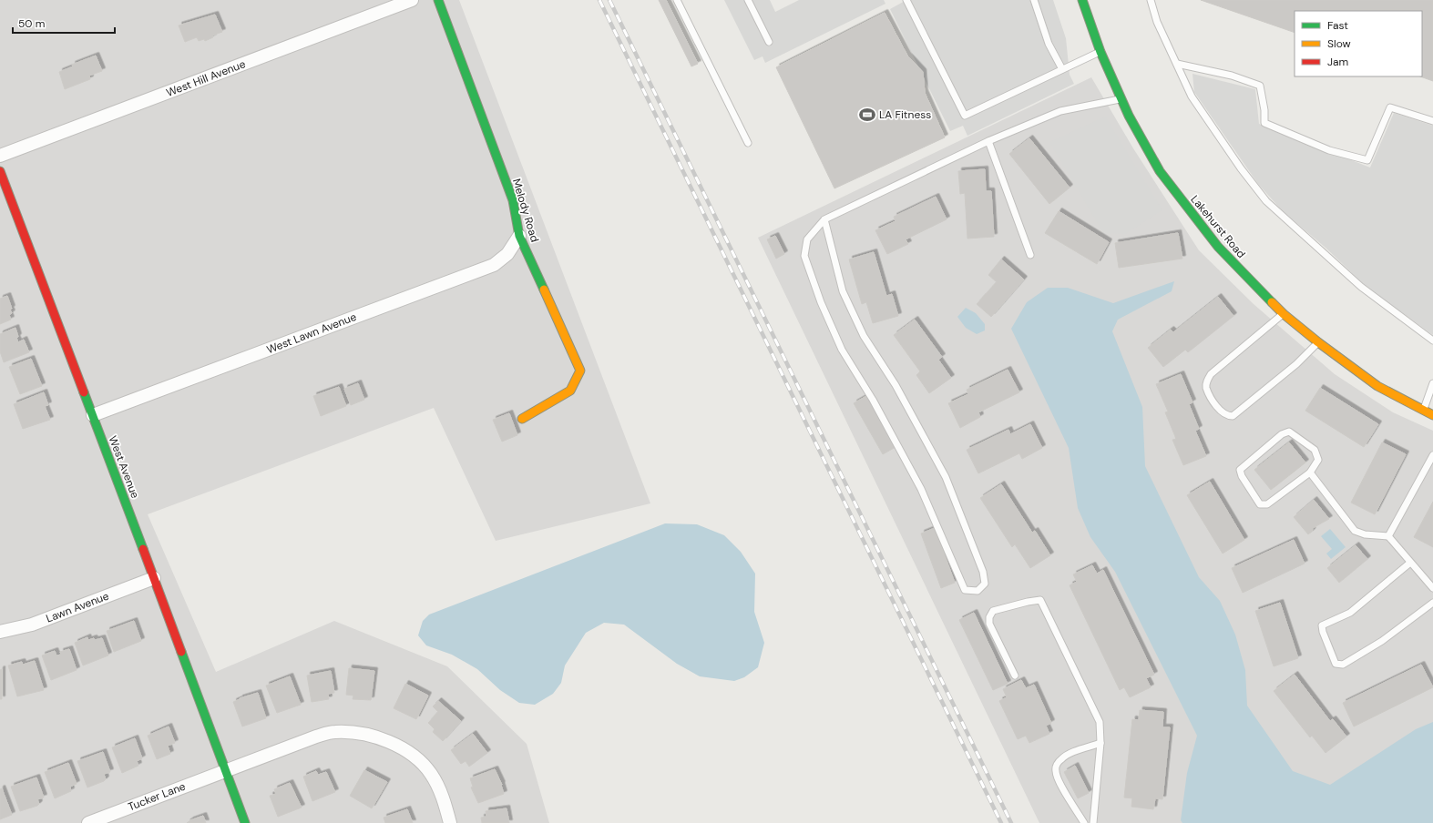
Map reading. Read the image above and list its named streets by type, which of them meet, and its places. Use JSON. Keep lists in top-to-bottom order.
{
  "streets": {
    "street": [
      "West Hill Avenue",
      "Melody Road",
      "Lakehurst Road",
      "West Lawn Avenue",
      "West Avenue",
      "Lawn Avenue",
      "Tucker Lane"
    ]
  },
  "crossings": [
    ["Melody Road", "West Lawn Avenue"],
    ["West Lawn Avenue", "West Avenue"],
    ["West Avenue", "Lawn Avenue"],
    ["West Avenue", "Tucker Lane"]
  ],
  "places": {
    "sports": ["LA Fitness"]
  },
  "legend": ["Fast", "Slow", "Jam"],
  "scale_bar": "50 m"
}
